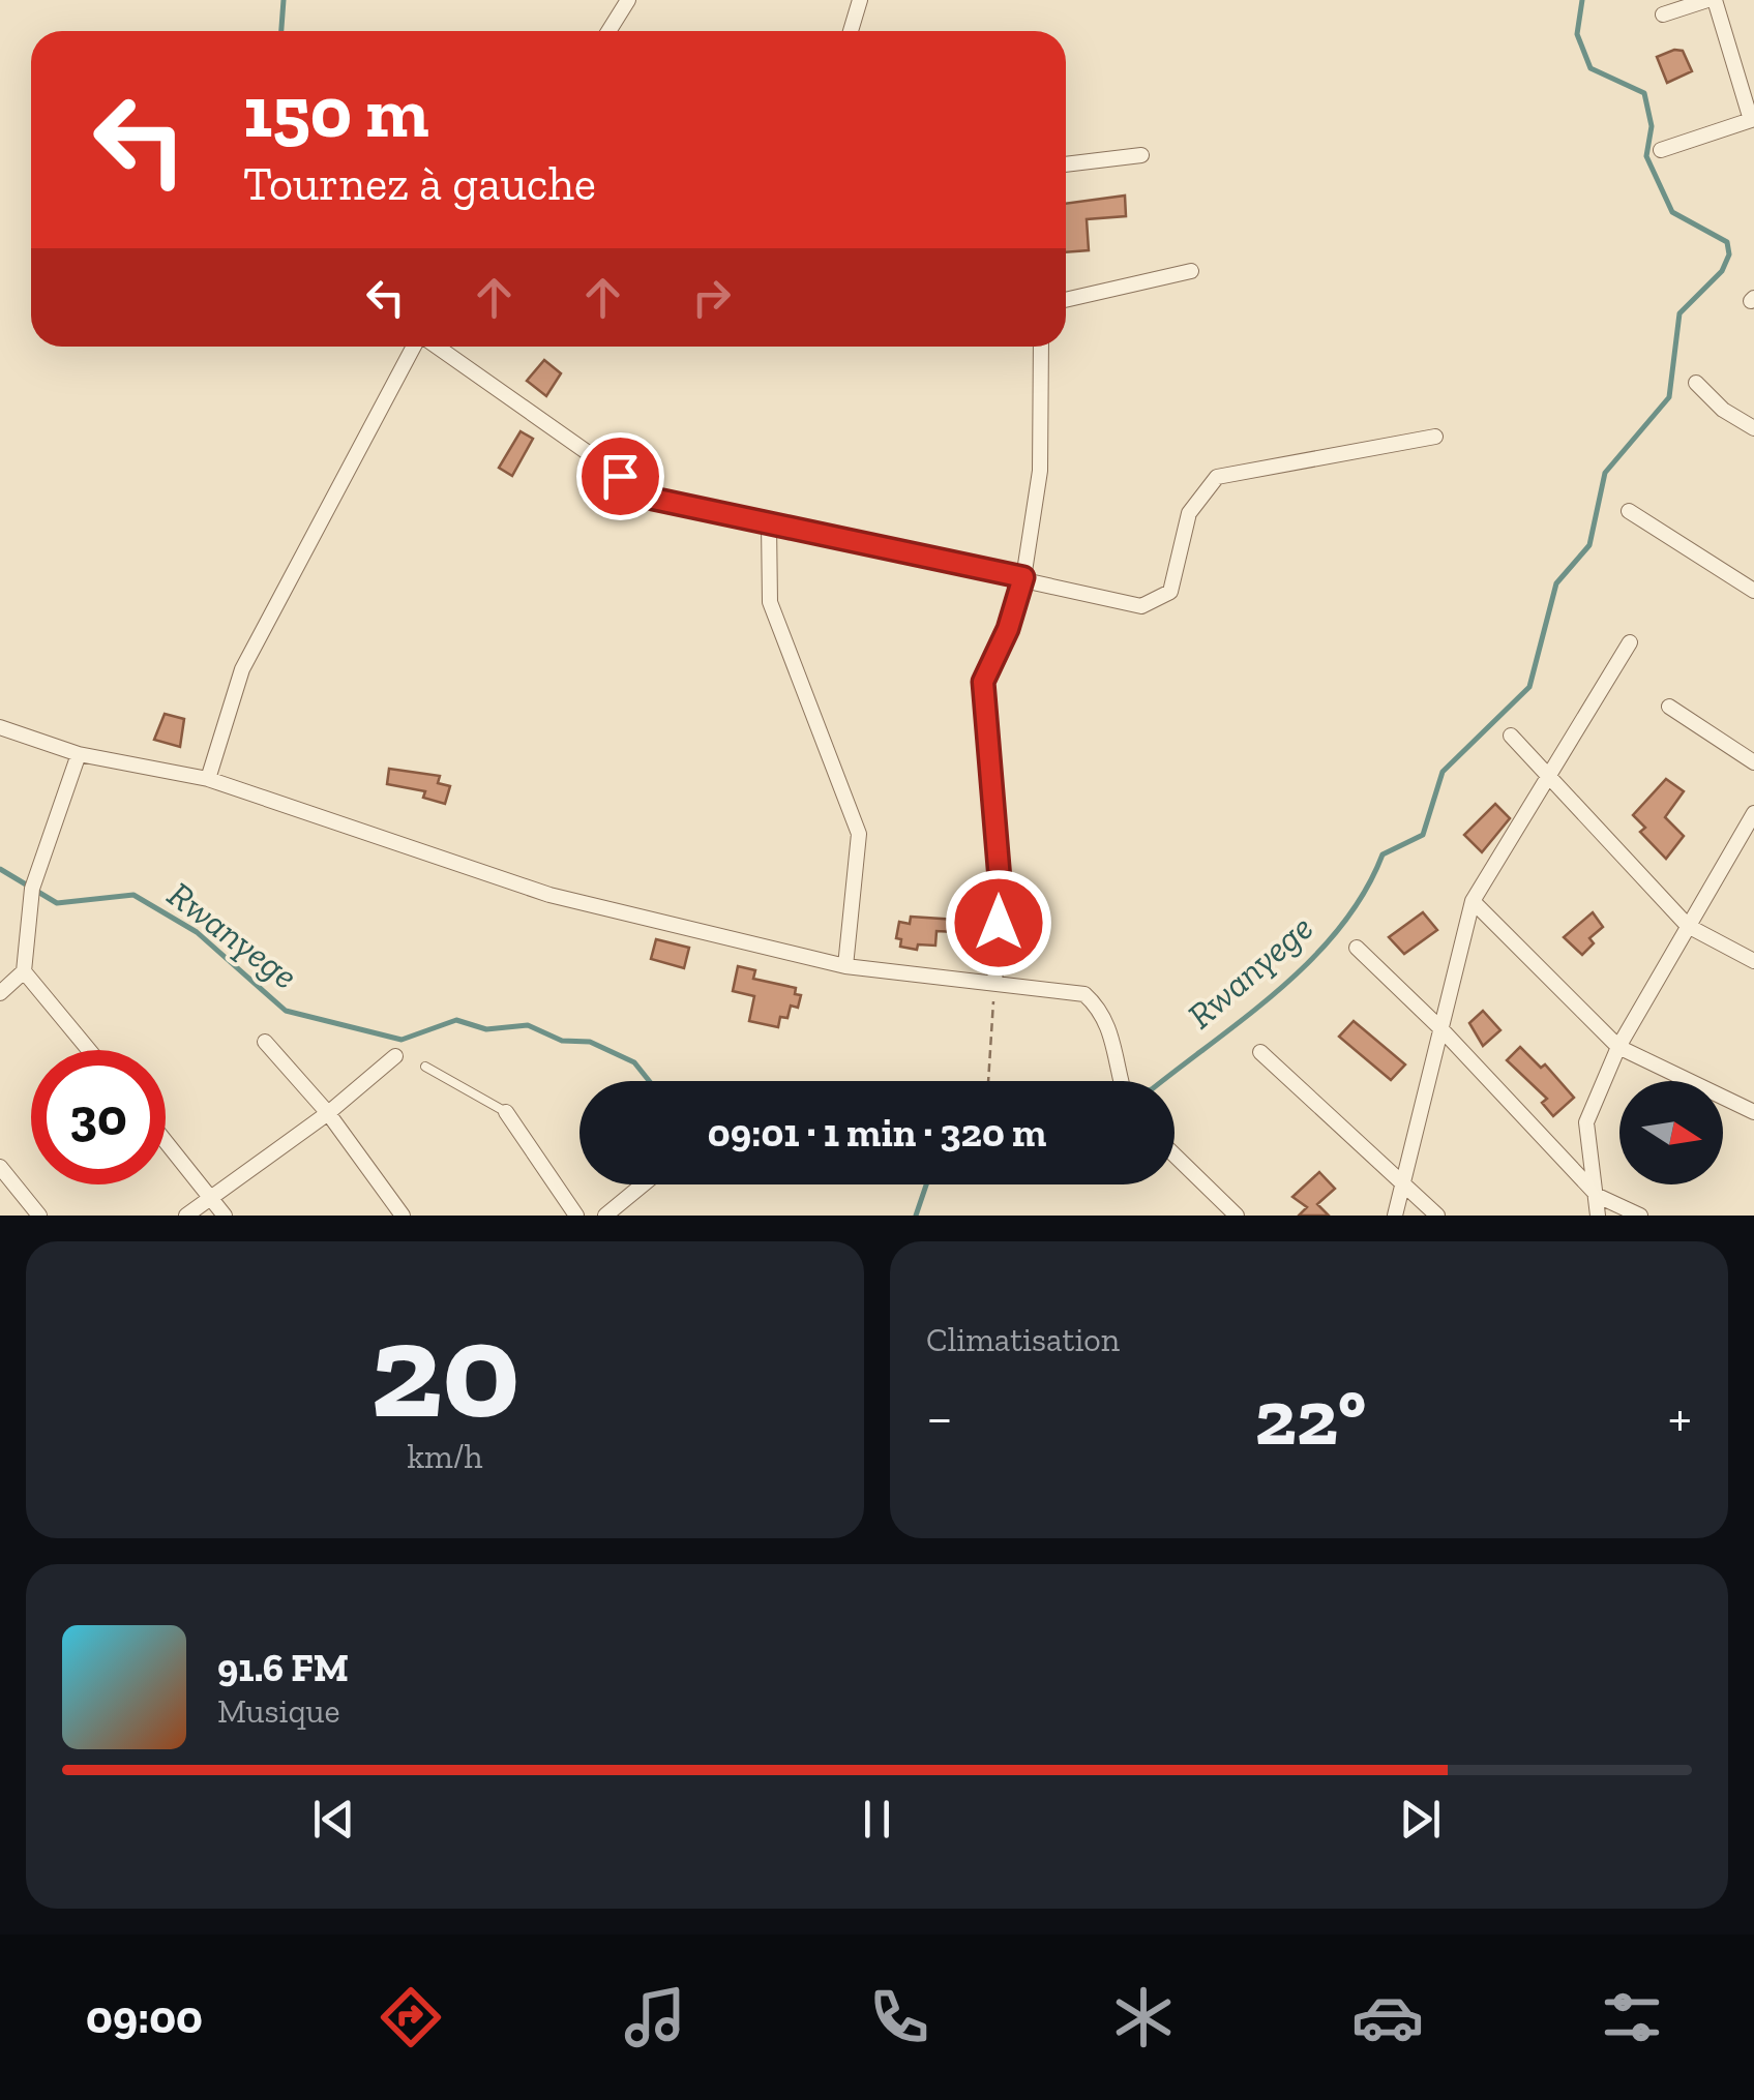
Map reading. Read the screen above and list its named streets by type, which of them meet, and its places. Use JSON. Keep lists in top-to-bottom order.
{
  "water": ["Rwanyege"],
  "north": "right",
  "page": {
    "turn": ["150 m", "Tournez à gauche"],
    "limit": "30",
    "trip": "09:01 · 1 min · 320 m",
    "tile": [
      ["20", "km/h"],
      "Climatisation"
    ],
    "heat": ["−", "22°", "+"],
    "song": ["91.6 FM", "Musique"],
    "tabs": "09:00"
  }
}
